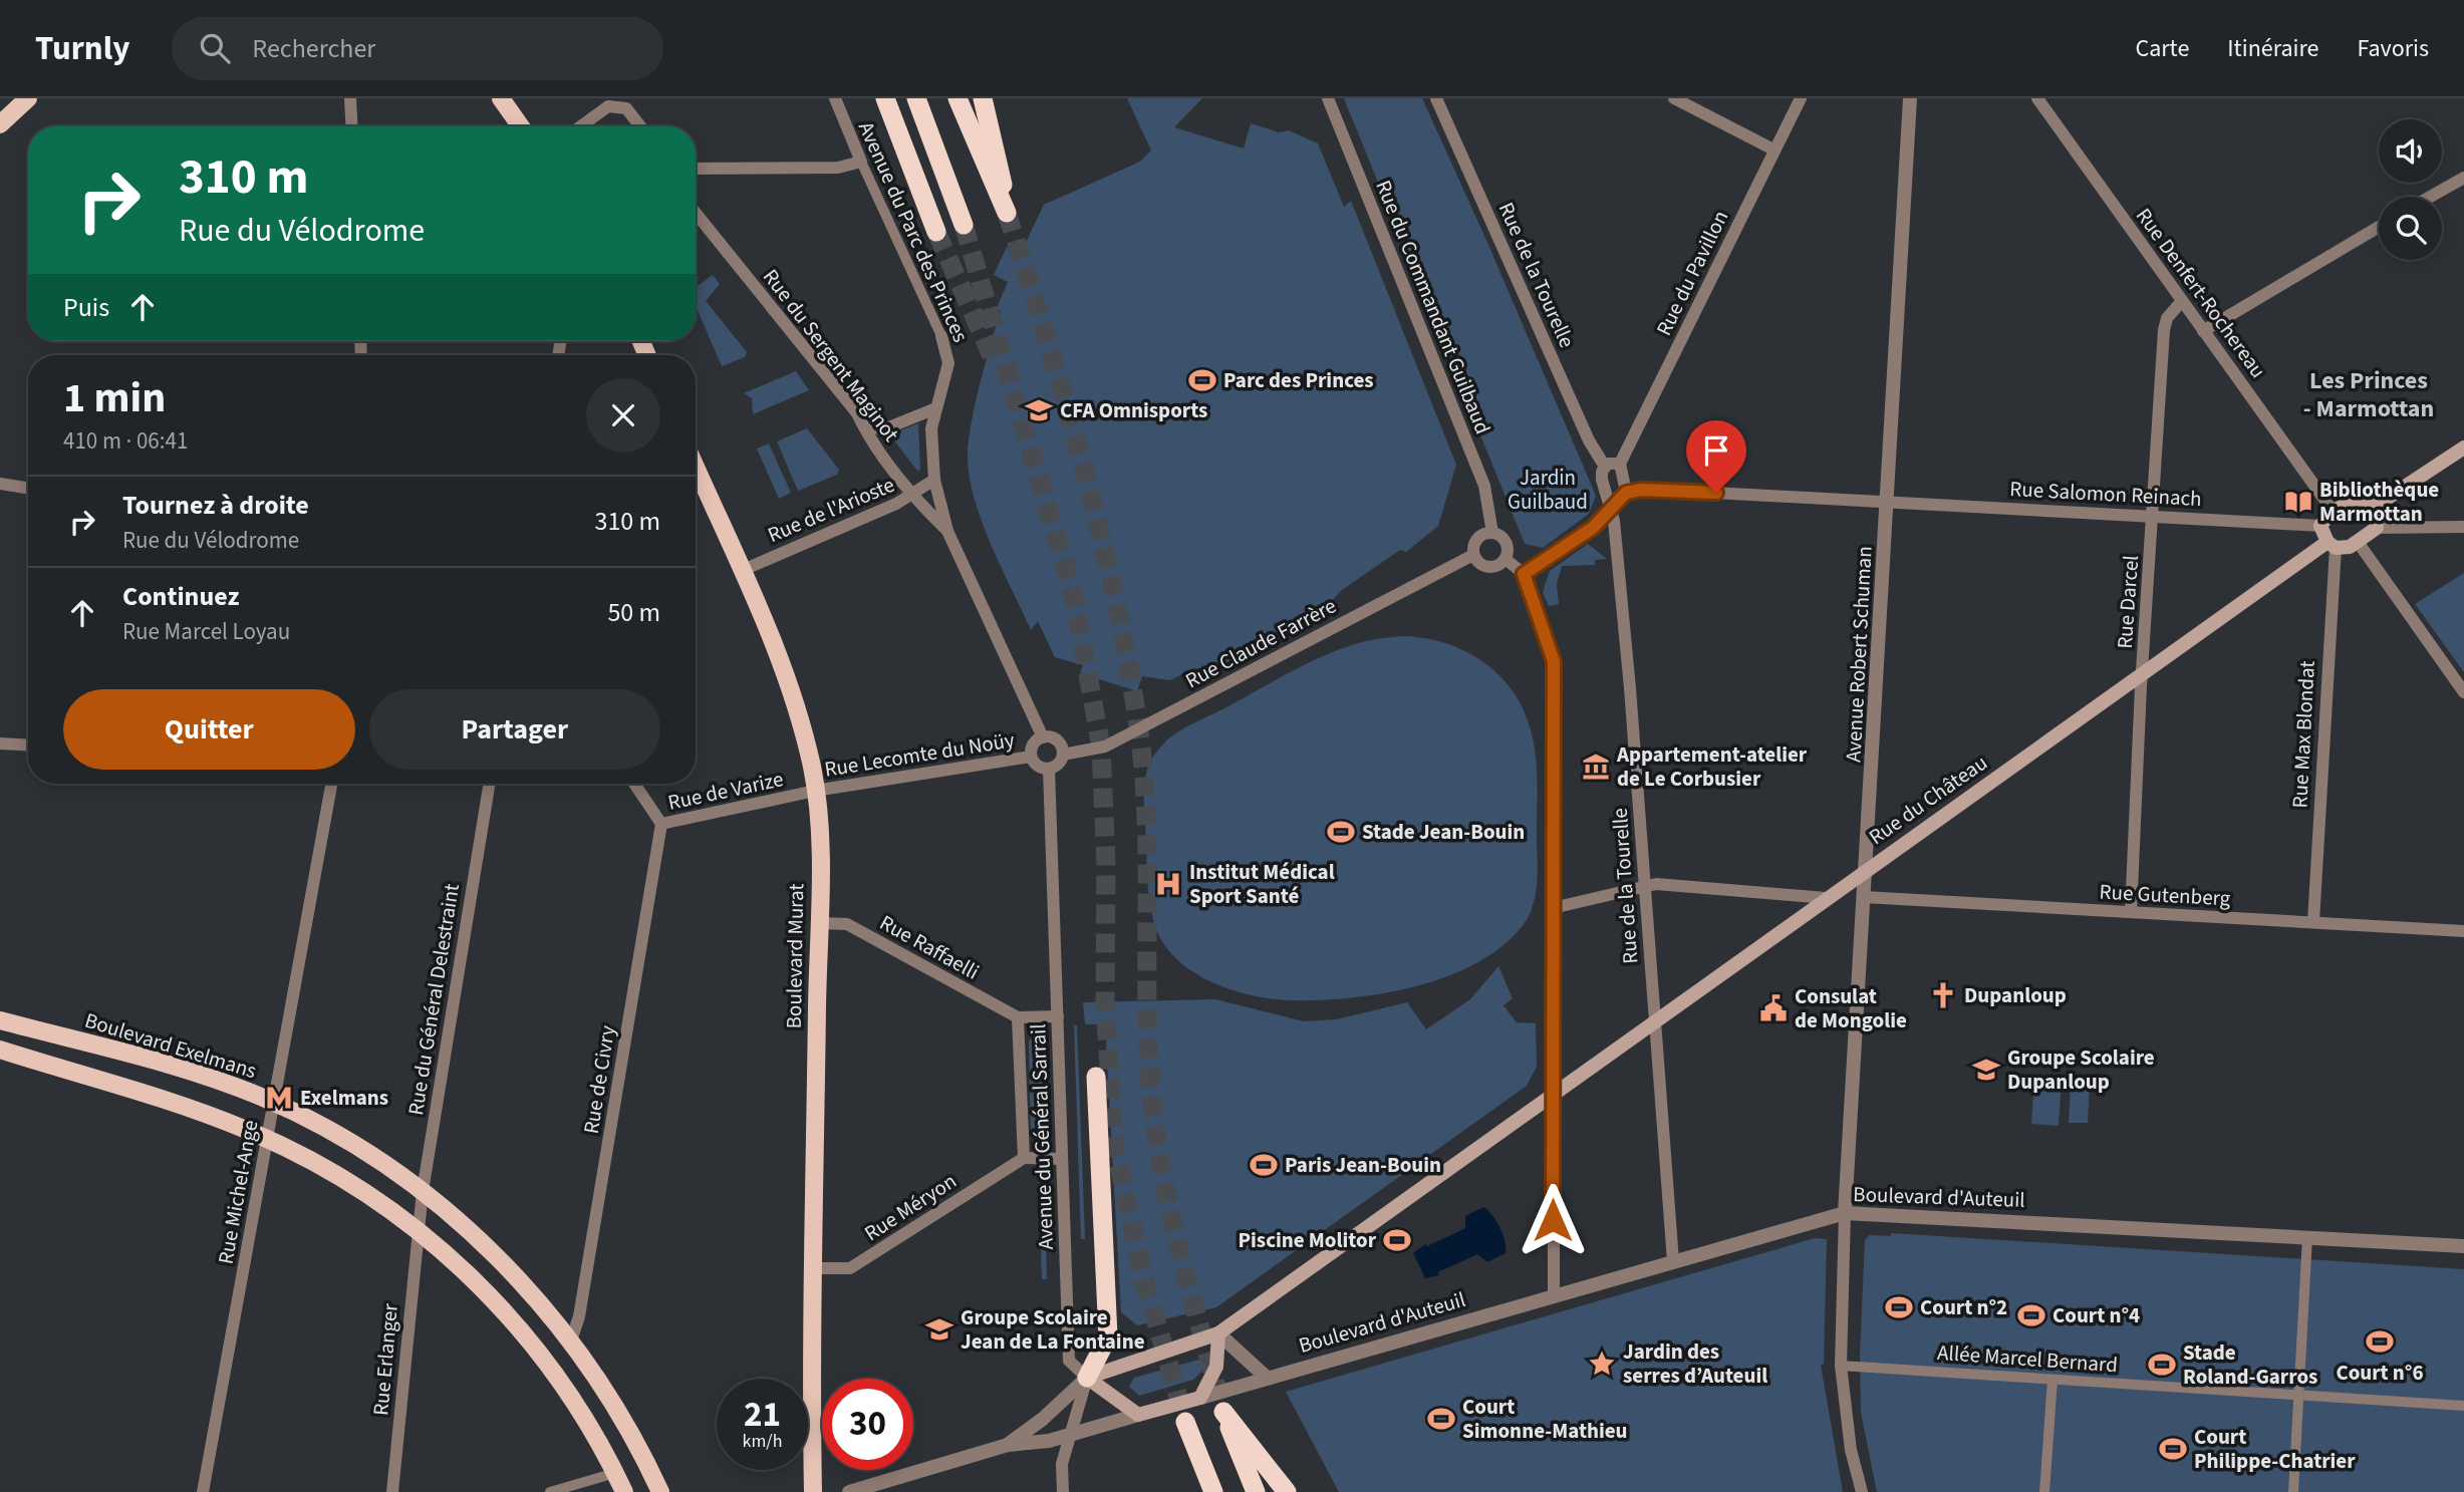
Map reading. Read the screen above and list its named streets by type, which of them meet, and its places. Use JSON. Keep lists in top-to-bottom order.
{
  "streets": {
    "main road": [
      "Rue du Château",
      "Boulevard Murat",
      "Boulevard Exelmans",
      "Boulevard d'Auteuil"
    ],
    "street": [
      "Avenue du Parc des Princes",
      "Rue du Pavillon",
      "Rue de la Tourelle",
      "Rue Denfert-Rochereau",
      "Rue du Commandant Guilbaud",
      "Rue du Sergent Maginot",
      "Rue Salomon Reinach",
      "Rue de l'Arioste",
      "Rue Darcel",
      "Rue Claude Farrère",
      "Avenue Robert Schuman",
      "Rue Max Blondat",
      "Rue Lecomte du Noüy",
      "Rue de Varize",
      "Rue Gutenberg",
      "Rue Raffaelli",
      "Rue du Général Delestraint",
      "Rue de Civry",
      "Avenue du Général Sarrail",
      "Rue Michel-Ange",
      "Rue Méryon",
      "Allée Marcel Bernard",
      "Rue Erlanger"
    ]
  },
  "crossings": [
    ["Avenue du Parc des Princes", "Rue du Sergent Maginot"],
    ["Avenue du Parc des Princes", "Rue de l'Arioste"],
    ["Avenue du Parc des Princes", "Rue Claude Farrère"],
    ["Avenue du Parc des Princes", "Rue Lecomte du Noüy"],
    ["Avenue du Parc des Princes", "Avenue du Général Sarrail"],
    ["Rue de la Tourelle", "Rue du Château"],
    ["Rue de la Tourelle", "Boulevard d'Auteuil"],
    ["Rue Denfert-Rochereau", "Rue Salomon Reinach"],
    ["Rue Denfert-Rochereau", "Rue Darcel"],
    ["Rue Denfert-Rochereau", "Rue Max Blondat"],
    ["Rue Denfert-Rochereau", "Rue du Château"],
    ["Rue du Commandant Guilbaud", "Rue Claude Farrère"],
    ["Rue du Sergent Maginot", "Rue de l'Arioste"],
    ["Rue Salomon Reinach", "Rue Darcel"],
    ["Rue Salomon Reinach", "Avenue Robert Schuman"],
    ["Rue Salomon Reinach", "Rue Max Blondat"],
    ["Rue Salomon Reinach", "Rue du Château"],
    ["Rue de l'Arioste", "Boulevard Murat"],
    ["Rue Darcel", "Rue du Château"],
    ["Rue Darcel", "Rue Gutenberg"],
    ["Rue Claude Farrère", "Rue Lecomte du Noüy"],
    ["Rue Claude Farrère", "Avenue du Général Sarrail"],
    ["Avenue Robert Schuman", "Rue du Château"],
    ["Avenue Robert Schuman", "Rue Gutenberg"],
    ["Avenue Robert Schuman", "Boulevard d'Auteuil"],
    ["Rue Max Blondat", "Rue du Château"],
    ["Rue Max Blondat", "Rue Gutenberg"],
    ["Rue Lecomte du Noüy", "Rue de Varize"],
    ["Rue Lecomte du Noüy", "Boulevard Murat"],
    ["Rue Lecomte du Noüy", "Avenue du Général Sarrail"],
    ["Rue de Varize", "Boulevard Murat"],
    ["Rue de Varize", "Rue de Civry"],
    ["Rue Raffaelli", "Boulevard Murat"],
    ["Rue Raffaelli", "Avenue du Général Sarrail"],
    ["Boulevard Murat", "Rue Méryon"],
    ["Rue du Général Delestraint", "Boulevard Exelmans"],
    ["Rue du Général Delestraint", "Rue Erlanger"],
    ["Boulevard Exelmans", "Rue de Civry"],
    ["Boulevard Exelmans", "Rue Michel-Ange"],
    ["Avenue du Général Sarrail", "Rue Méryon"]
  ],
  "districts": ["Les Princes - Marmottan"],
  "parks": ["Jardin Guilbaud"],
  "places": {
    "sports": [
      "Parc des Princes",
      "Stade Jean-Bouin",
      "Paris Jean-Bouin",
      "Piscine Molitor",
      "Court n°2",
      "Court n°4",
      "Court n°6",
      "Stade Roland-Garros",
      "Court Simonne-Mathieu",
      "Court Philippe-Chatrier"
    ],
    "school or university": ["CFA Omnisports", "Groupe Scolaire Dupanloup", "Groupe Scolaire Jean de La Fontaine"],
    "library": ["Bibliothèque Marmottan"],
    "museum": ["Appartement-atelier de Le Corbusier"],
    "hospital": ["Institut Médical Sport Santé"],
    "church": ["Dupanloup"],
    "public building": ["Consulat de Mongolie"],
    "metro station": ["Exelmans"],
    "place": ["Jardin des serres d’Auteuil"]
  },
  "page": {
    "header": "Turnly",
    "search": "Rechercher",
    "nav": ["Carte", "Itinéraire", "Favoris"],
    "turn": ["310 m", "Rue du Vélodrome"],
    "then": "Puis",
    "heading": ["1 min", "410 m · 06:41"],
    "list": [
      {
        "name": "Tournez à droite",
        "note": "Rue du Vélodrome",
        "value": "310 m"
      },
      {
        "name": "Continuez",
        "note": "Rue Marcel Loyau",
        "value": "50 m"
      }
    ],
    "buttons": ["Quitter", "Partager"],
    "speed": "21 km/h",
    "limit": "30"
  }
}
